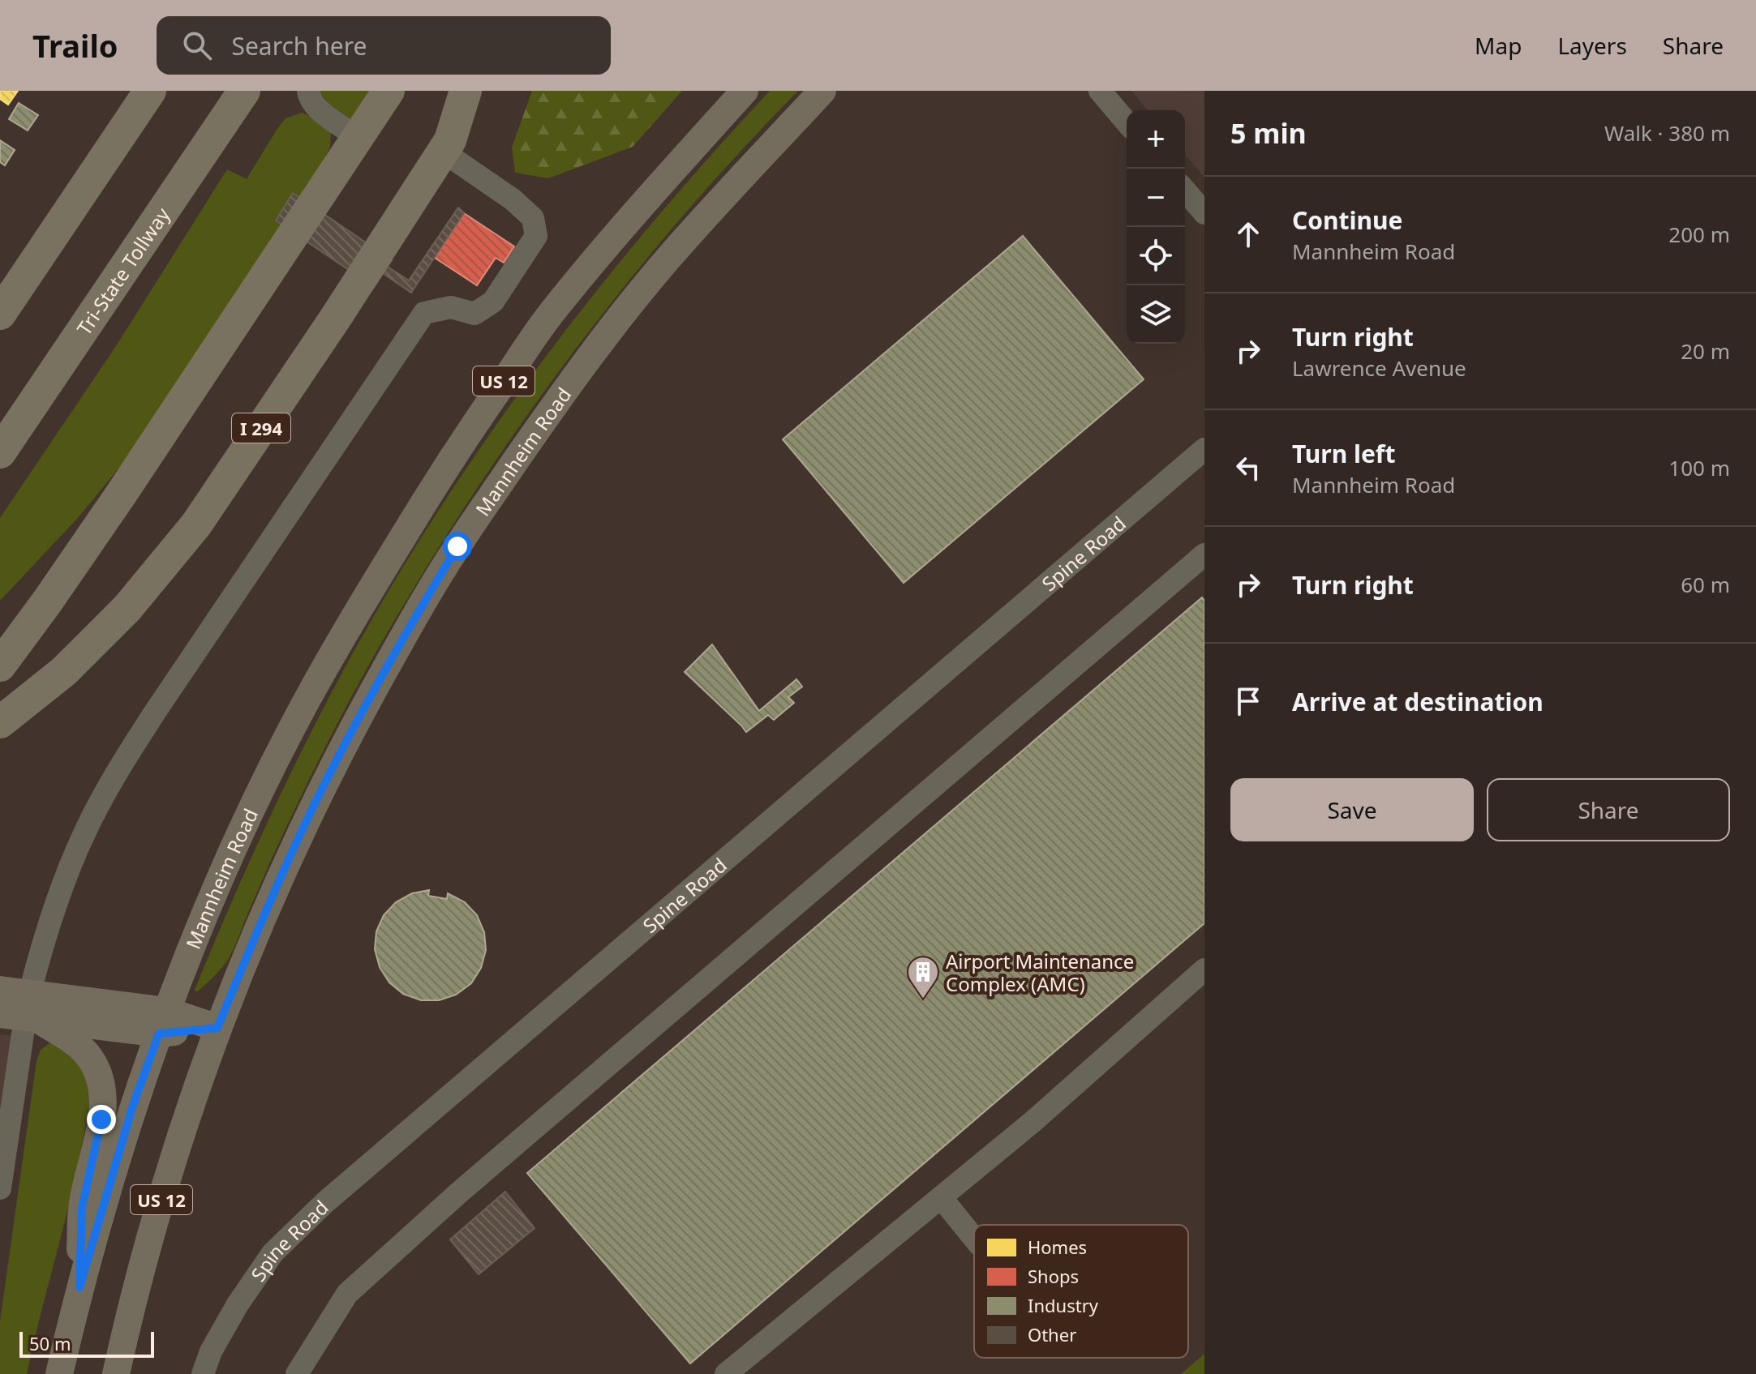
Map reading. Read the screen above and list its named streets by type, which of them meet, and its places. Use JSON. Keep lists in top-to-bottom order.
{
  "streets": {
    "highway": ["Tri-State Tollway", "I 294"],
    "main road": ["US 12", "Mannheim Road"],
    "street": ["Spine Road"]
  },
  "places": {
    "building": ["Airport Maintenance Complex (AMC)"]
  },
  "legend": [
    "Homes",
    "Shops",
    "Industry",
    "Other"
  ],
  "scale_bar": "50 m",
  "page": {
    "header": "Trailo",
    "search": "Search here",
    "nav": ["Map", "Layers", "Share"],
    "heading": ["5 min", "Walk · 380 m"],
    "map_buttons": ["+", "−"],
    "list": [
      ["Continue", "Mannheim Road", "200 m"],
      ["Turn right", "Lawrence Avenue", "20 m"],
      ["Turn left", "Mannheim Road", "100 m"],
      ["Turn right", "60 m"],
      "Arrive at destination"
    ],
    "buttons": ["Save", "Share"],
    "scale": "50 m"
  }
}
